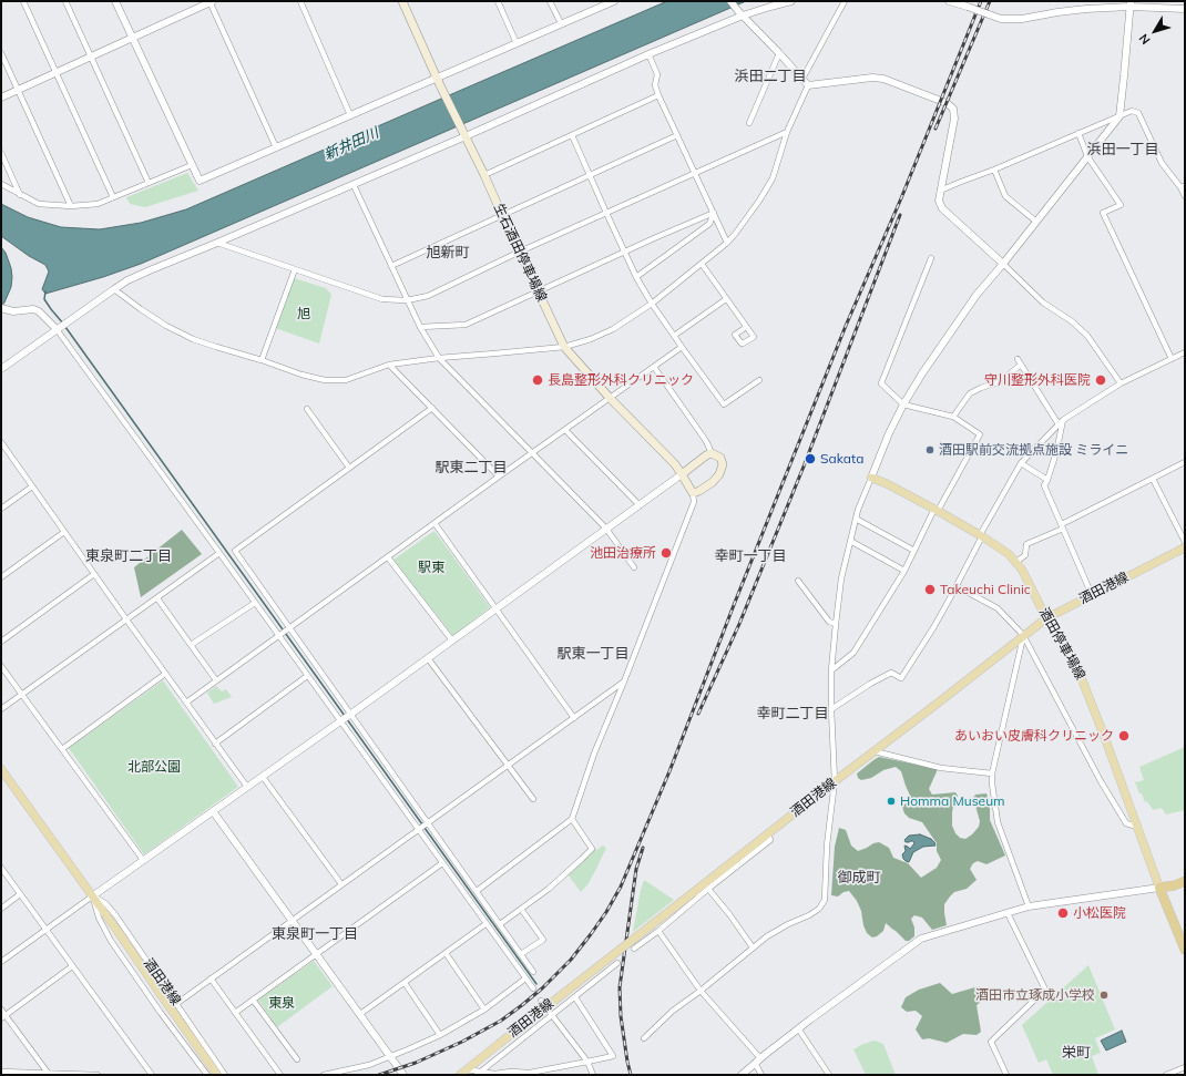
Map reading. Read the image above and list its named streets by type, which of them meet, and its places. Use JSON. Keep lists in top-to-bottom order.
{
  "streets": {
    "main road": ["生石酒田停車場線", "酒田港線", "酒田停車場線"]
  },
  "crossings": [
    ["酒田港線", "酒田停車場線"]
  ],
  "districts": [
    "浜田二丁目",
    "浜田一丁目",
    "旭新町",
    "駅東二丁目",
    "東泉町二丁目",
    "幸町一丁目",
    "駅東一丁目",
    "幸町二丁目",
    "御成町",
    "東泉町一丁目",
    "栄町"
  ],
  "water": ["新井田川"],
  "parks": [
    "旭",
    "駅東",
    "北部公園",
    "東泉"
  ],
  "places": [
    "長島整形外科クリニック",
    "守川整形外科医院",
    "酒田駅前交流拠点施設 ミライニ",
    "Sakata",
    "池田治療所",
    "Takeuchi Clinic",
    "あいおい皮膚科クリニック",
    "Homma Museum",
    "小松医院",
    "酒田市立琢成小学校"
  ],
  "north": "bottom left"
}
